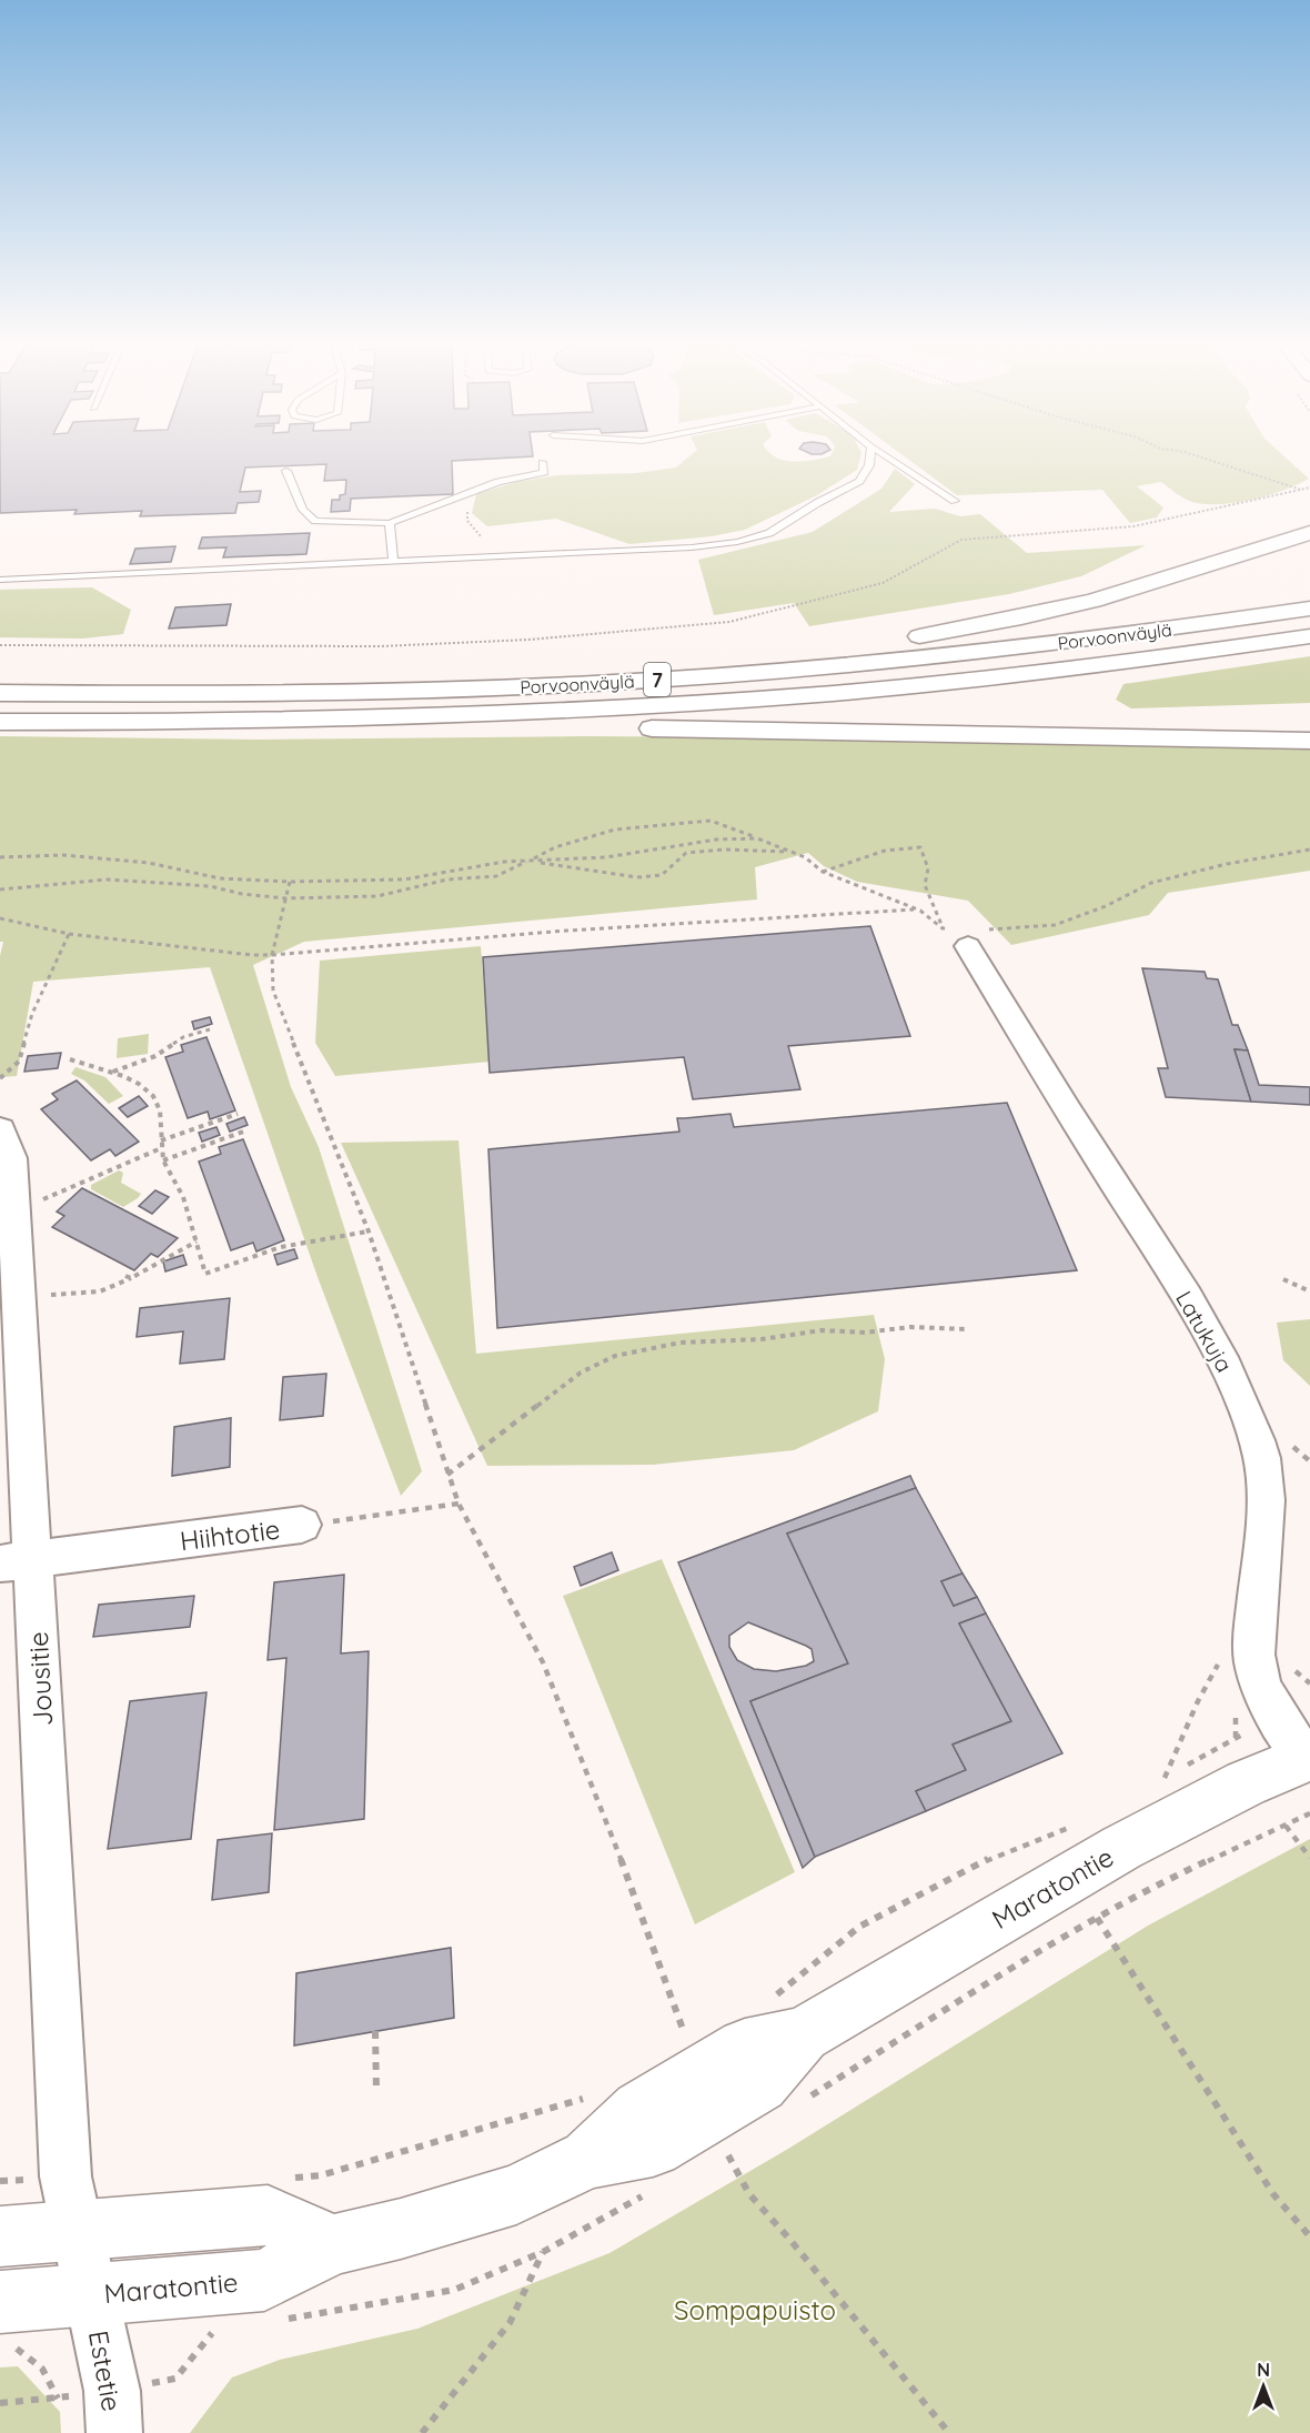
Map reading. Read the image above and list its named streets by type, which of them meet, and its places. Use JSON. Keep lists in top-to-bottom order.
{
  "streets": {
    "main road": ["Porvoonväylä", "7", "Maratontie"],
    "street": [
      "Latukuja",
      "Hiihtotie",
      "Jousitie",
      "Estetie"
    ]
  },
  "crossings": [
    ["Latukuja", "Maratontie"],
    ["Hiihtotie", "Jousitie"],
    ["Jousitie", "Estetie"],
    ["Maratontie", "Estetie"]
  ],
  "parks": ["Sompapuisto"],
  "north": "top"
}
